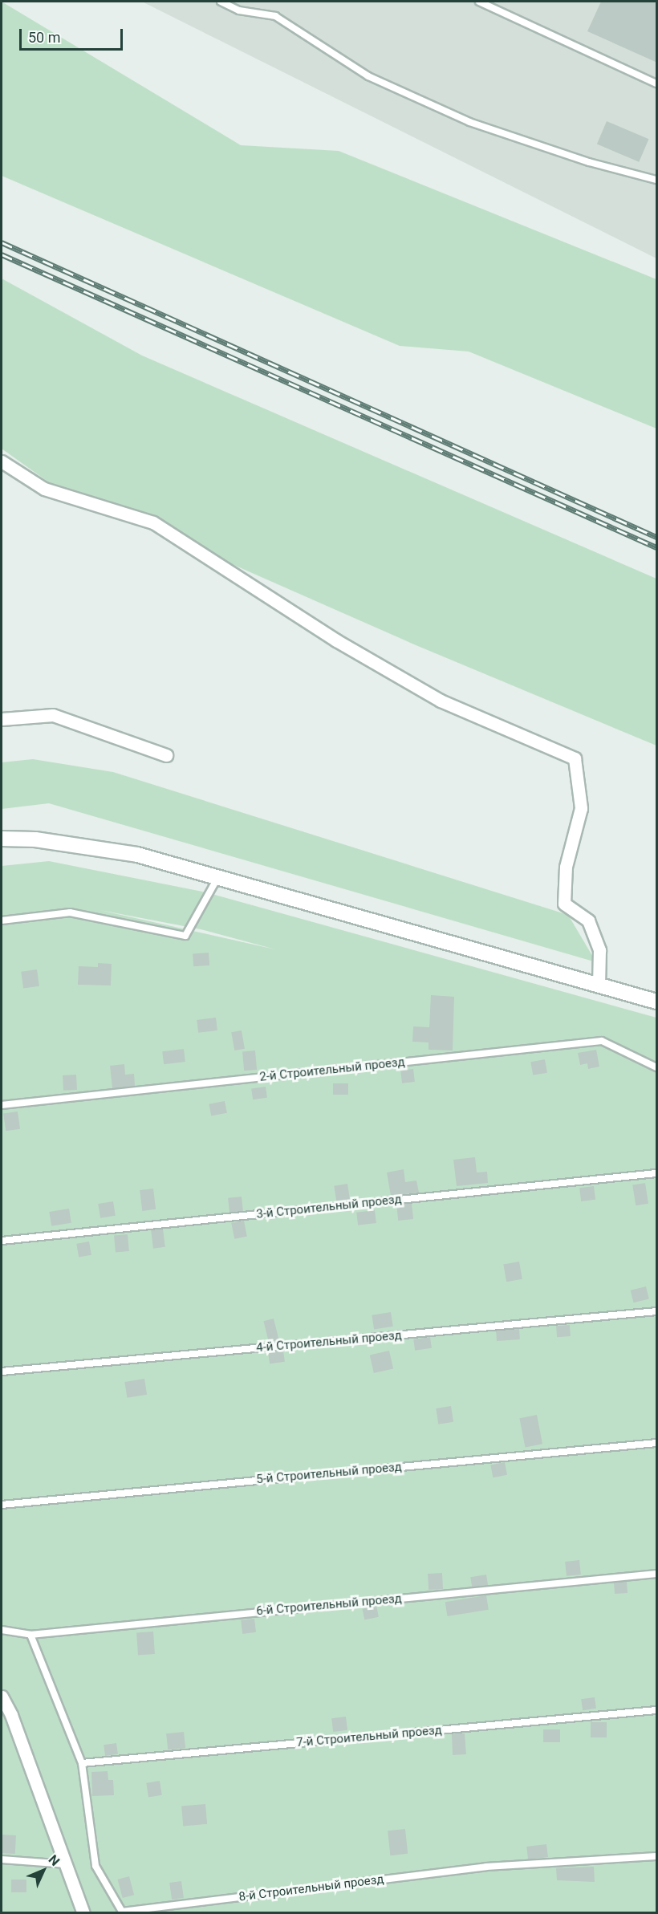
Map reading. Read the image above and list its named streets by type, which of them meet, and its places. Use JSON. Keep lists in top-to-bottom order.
{
  "streets": {
    "lane": [
      "2-й Строительный проезд",
      "3-й Строительный проезд",
      "4-й Строительный проезд",
      "5-й Строительный проезд",
      "6-й Строительный проезд",
      "7-й Строительный проезд",
      "8-й Строительный проезд"
    ]
  },
  "crossings": [
    ["7-й Строительный проезд", "8-й Строительный проезд"]
  ],
  "scale_bar": "50 m",
  "north": "top right"
}
